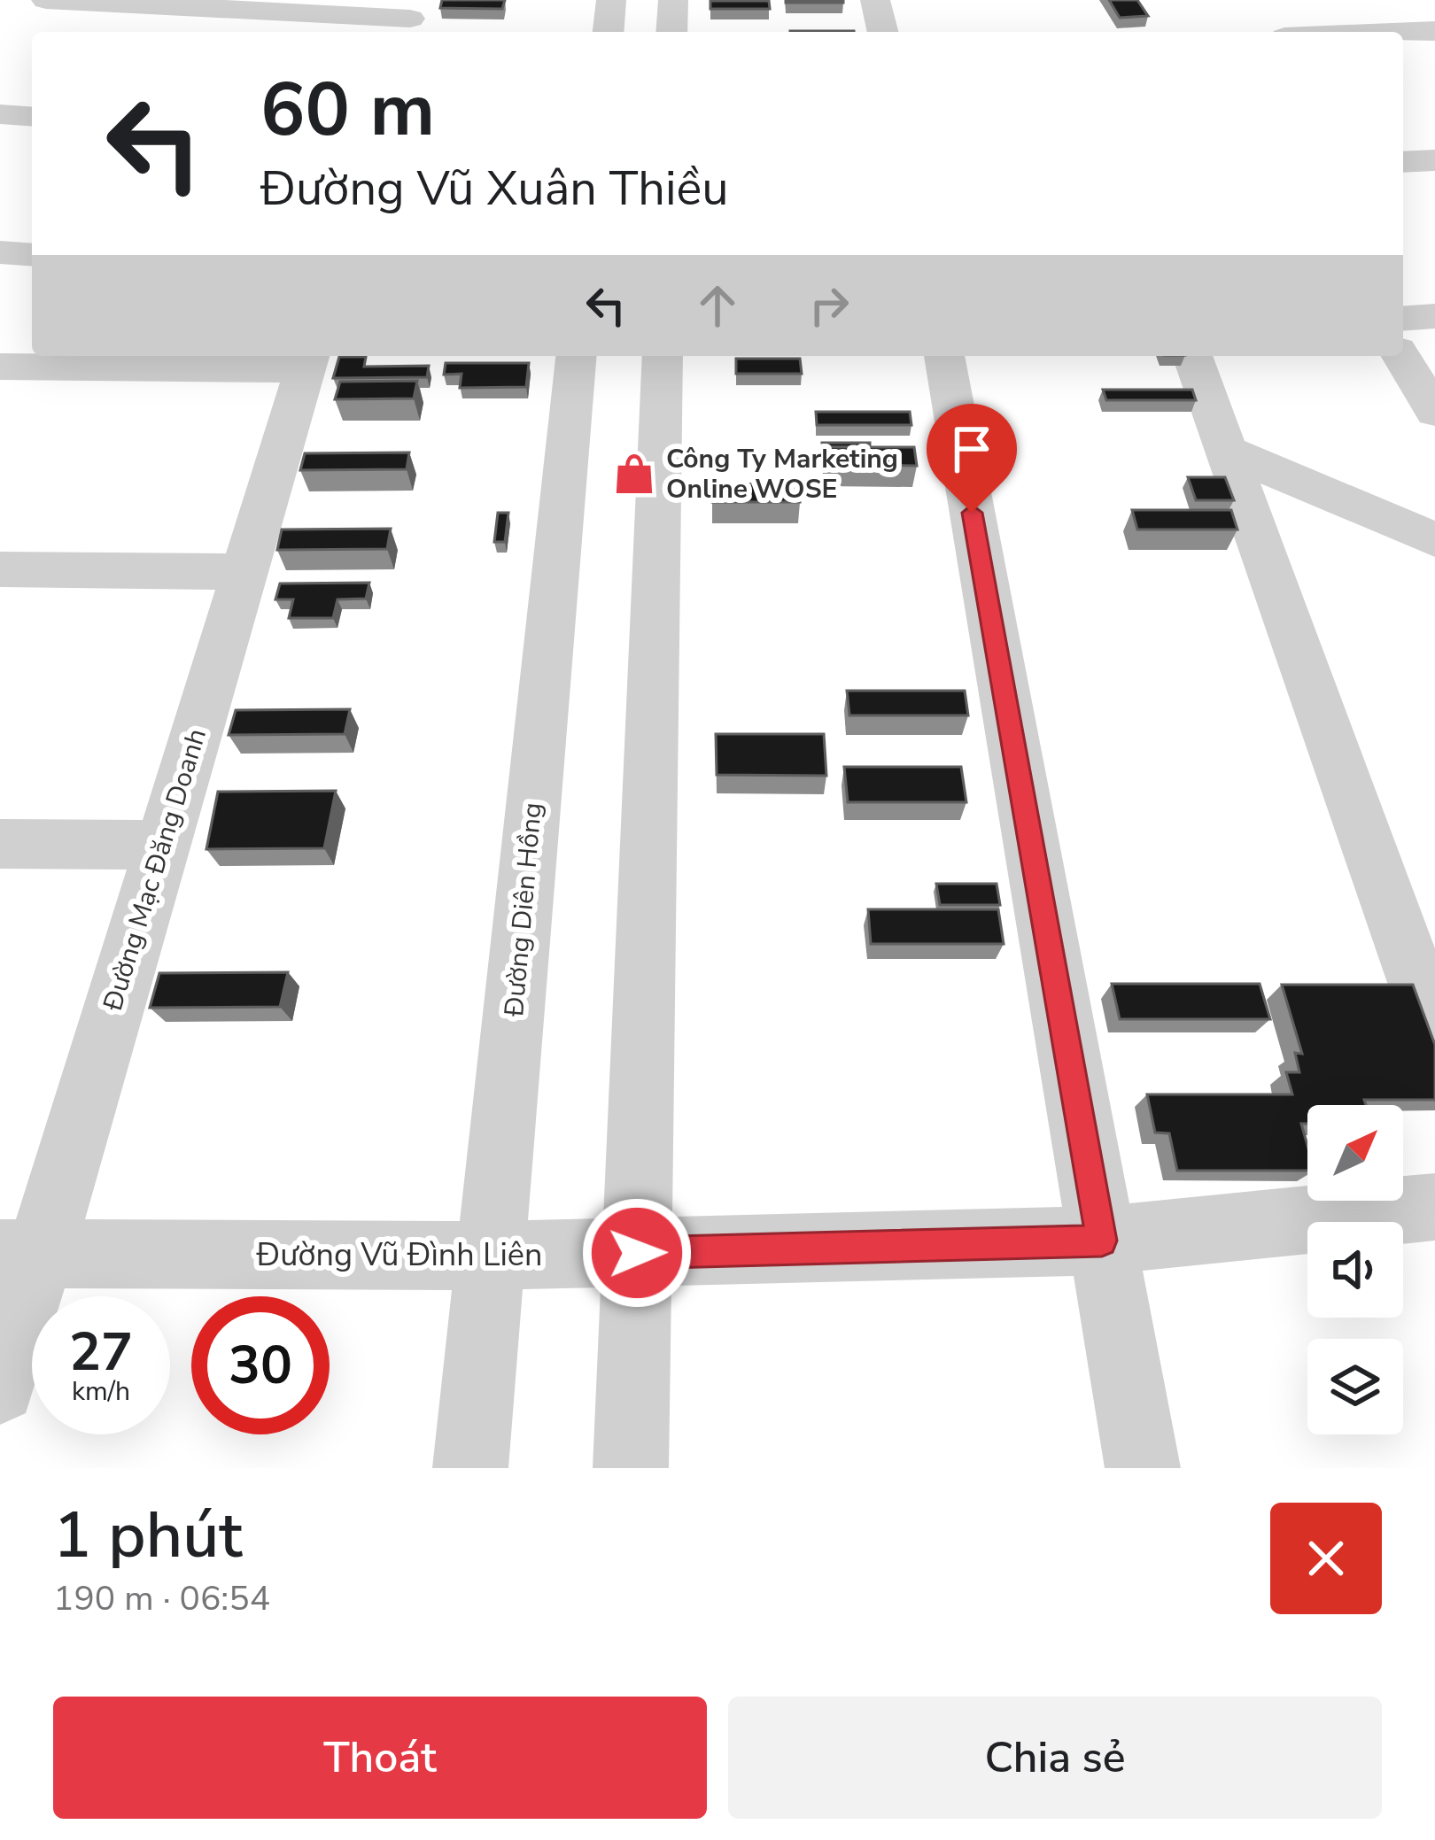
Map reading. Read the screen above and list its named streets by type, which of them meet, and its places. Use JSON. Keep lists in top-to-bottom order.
{
  "streets": {
    "street": ["Đường Mạc Đăng Doanh", "Đường Diên Hồng", "Đường Vũ Đình Liên"]
  },
  "crossings": [
    ["Đường Mạc Đăng Doanh", "Đường Vũ Đình Liên"],
    ["Đường Diên Hồng", "Đường Vũ Đình Liên"]
  ],
  "places": {
    "shop": ["Công Ty Marketing Online WOSE"]
  },
  "north": "top right",
  "page": {
    "turn": ["60 m", "Đường Vũ Xuân Thiều"],
    "speed": "27 km/h",
    "limit": "30",
    "heading": ["1 phút", "190 m · 06:54"],
    "buttons": ["Thoát", "Chia sẻ"]
  }
}
